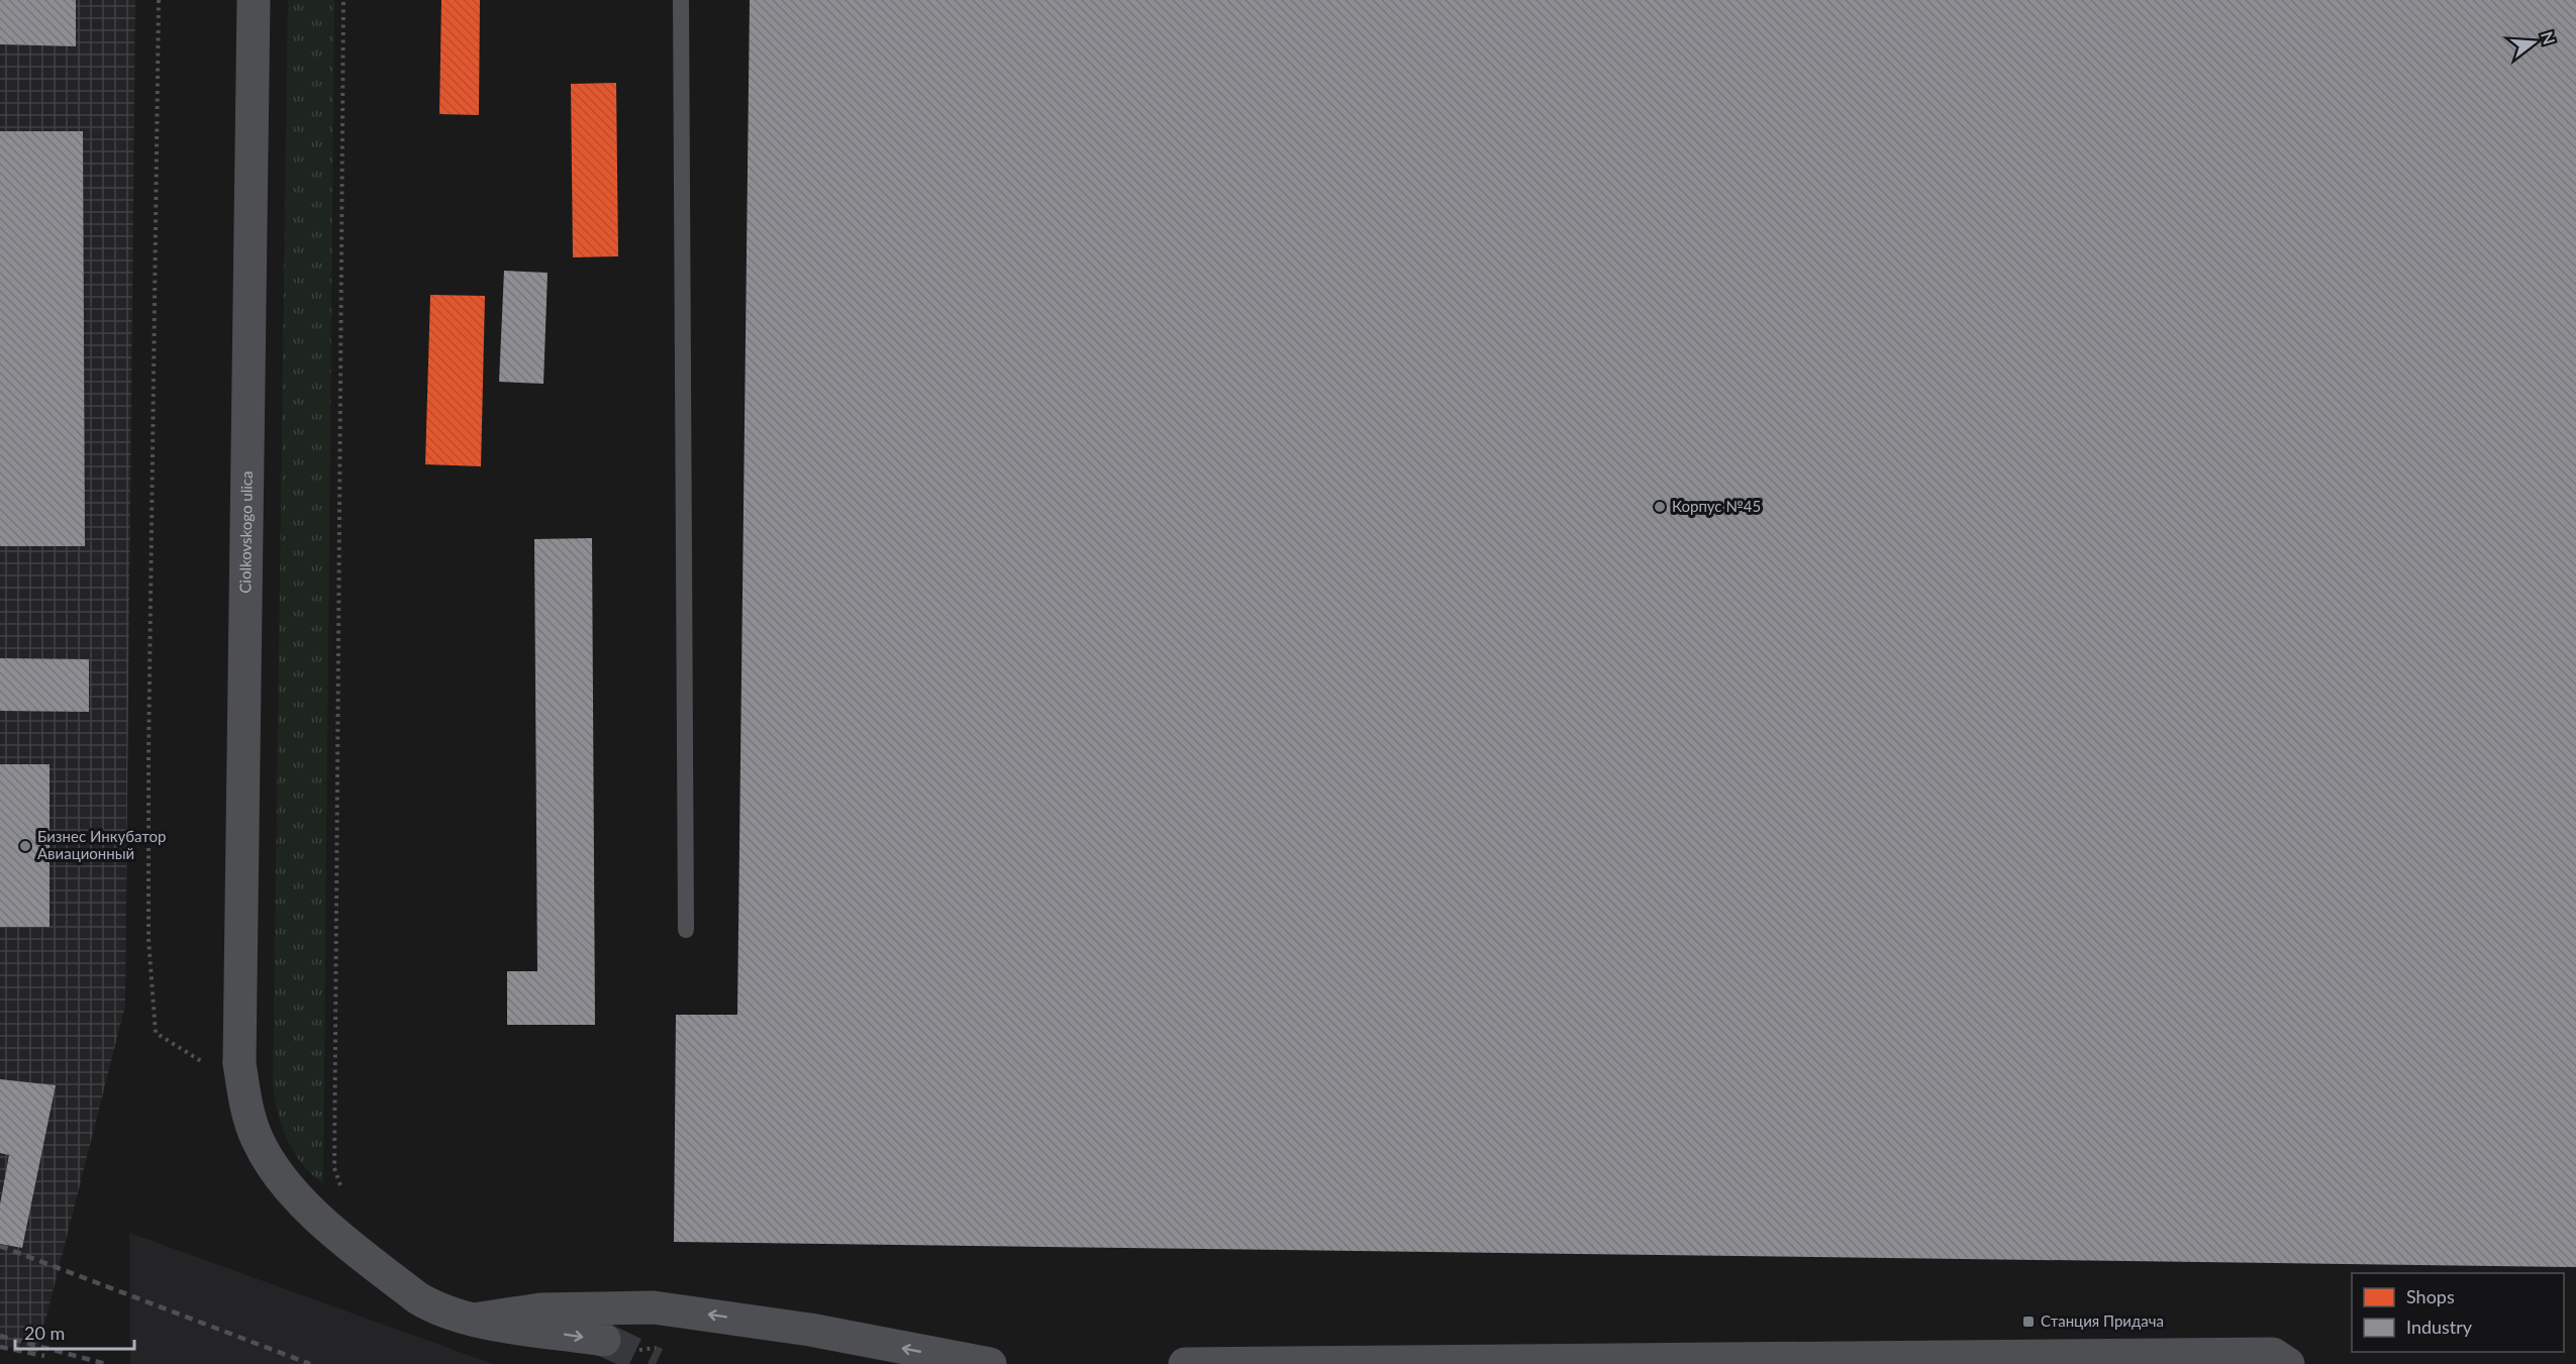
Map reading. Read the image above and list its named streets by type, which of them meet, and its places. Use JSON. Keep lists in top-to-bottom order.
{
  "streets": {
    "street": ["Ciolkovskogo ulica"]
  },
  "places": {
    "other": ["Корпус №45", "Бизнес Инкубатор Авиационный"],
    "transit": ["Станция Придача"]
  },
  "legend": ["Shops", "Industry"],
  "scale_bar": "20 m",
  "north": "right"
}
